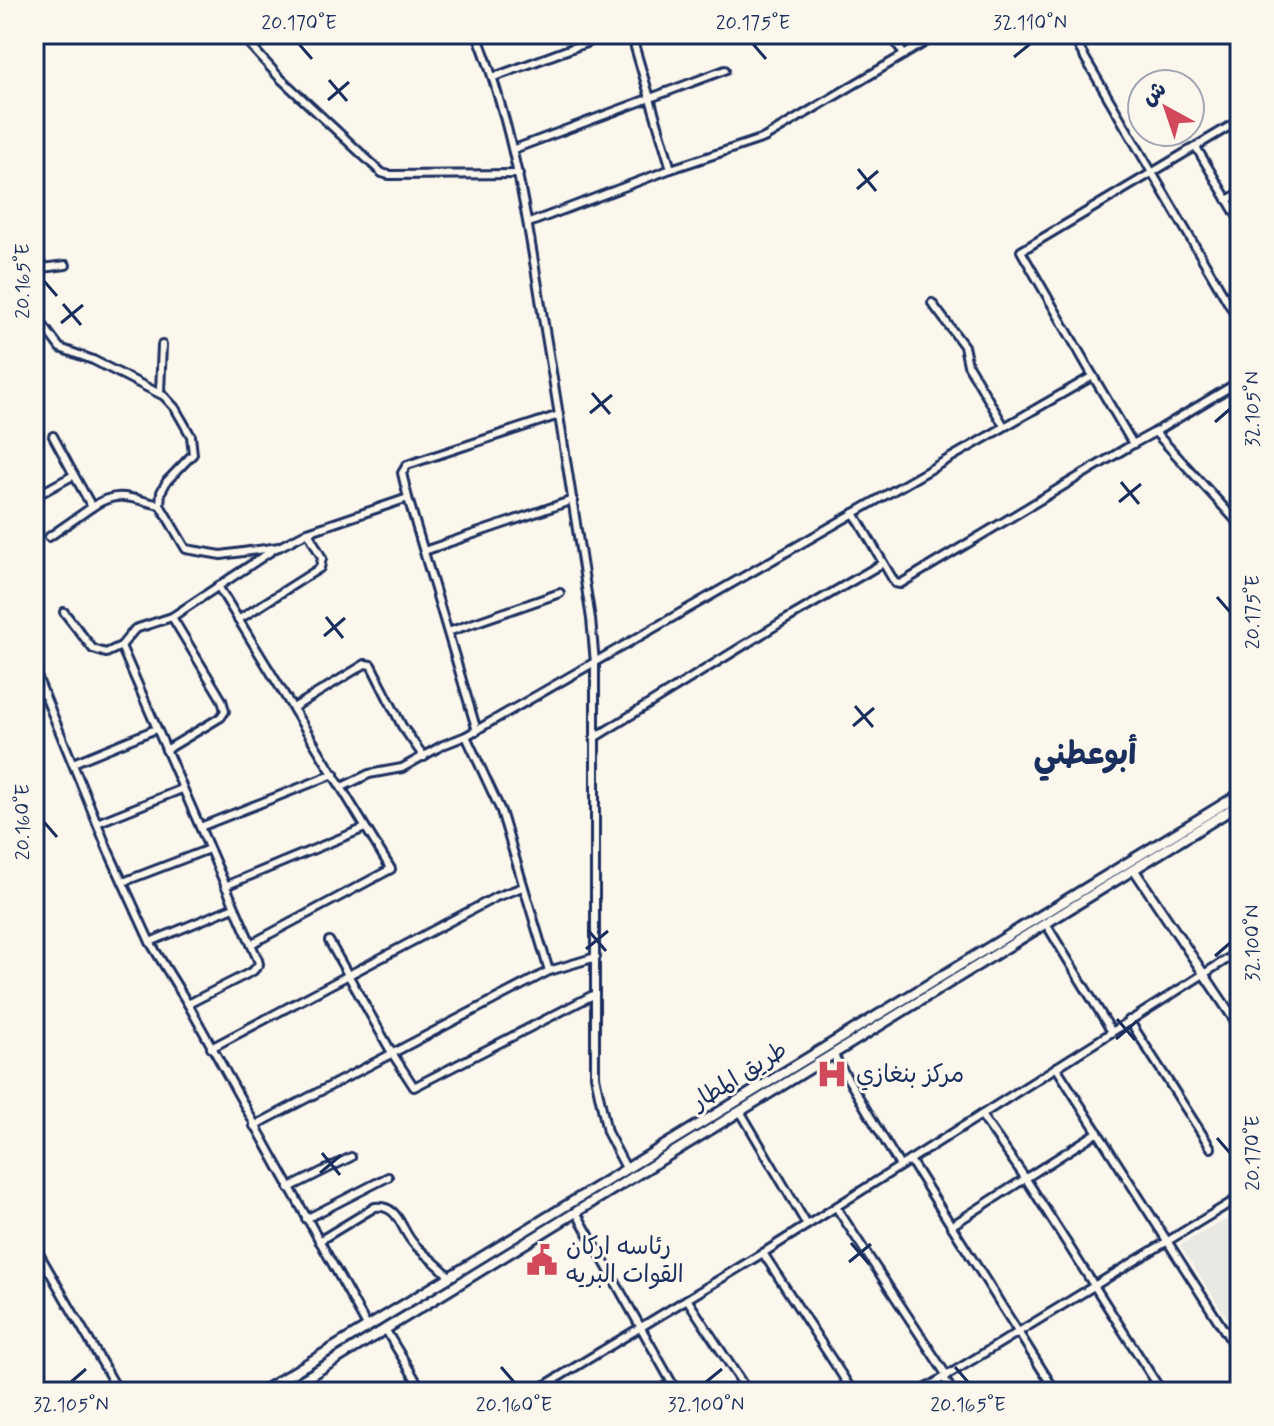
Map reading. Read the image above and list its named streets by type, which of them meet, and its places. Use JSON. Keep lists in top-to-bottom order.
{
  "streets": {
    "highway": ["طريق المطار"]
  },
  "districts": ["أبوعطني"],
  "places": {
    "hospital": ["مركز بنغازي"],
    "public building": ["رئاسه اركان القوات البريه"]
  },
  "north": "top left",
  "coordinates": [
    "20.170°E",
    "20.175°E",
    "32.110°N",
    "20.165°E",
    "32.105°N",
    "20.160°E",
    "32.100°N"
  ]
}
